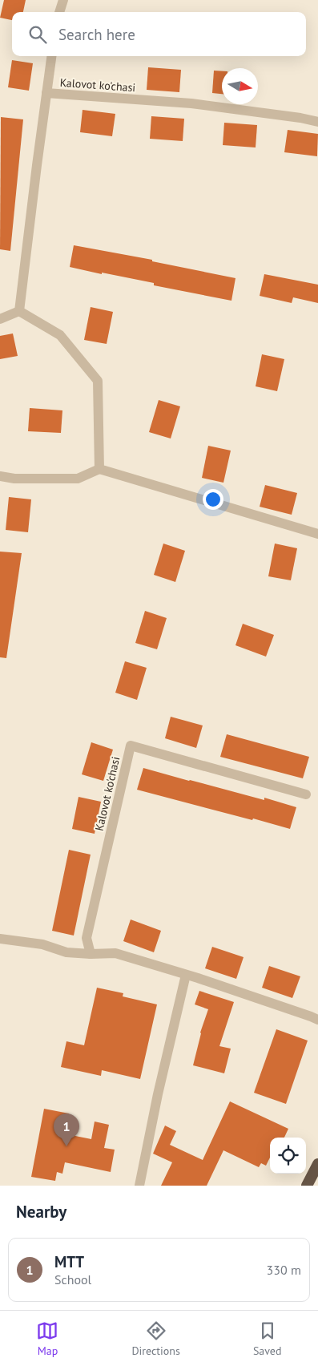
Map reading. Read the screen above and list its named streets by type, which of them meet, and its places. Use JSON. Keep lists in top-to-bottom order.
{
  "streets": {
    "street": ["Kalovot ko'chasi"]
  },
  "north": "right",
  "page": {
    "search": "Search here",
    "pins": "1",
    "heading": "Nearby",
    "list": [
      {
        "mark": "1",
        "name": "MTT",
        "note": "School",
        "value": "330 m"
      }
    ],
    "nav": ["Map", "Directions", "Saved"]
  }
}
